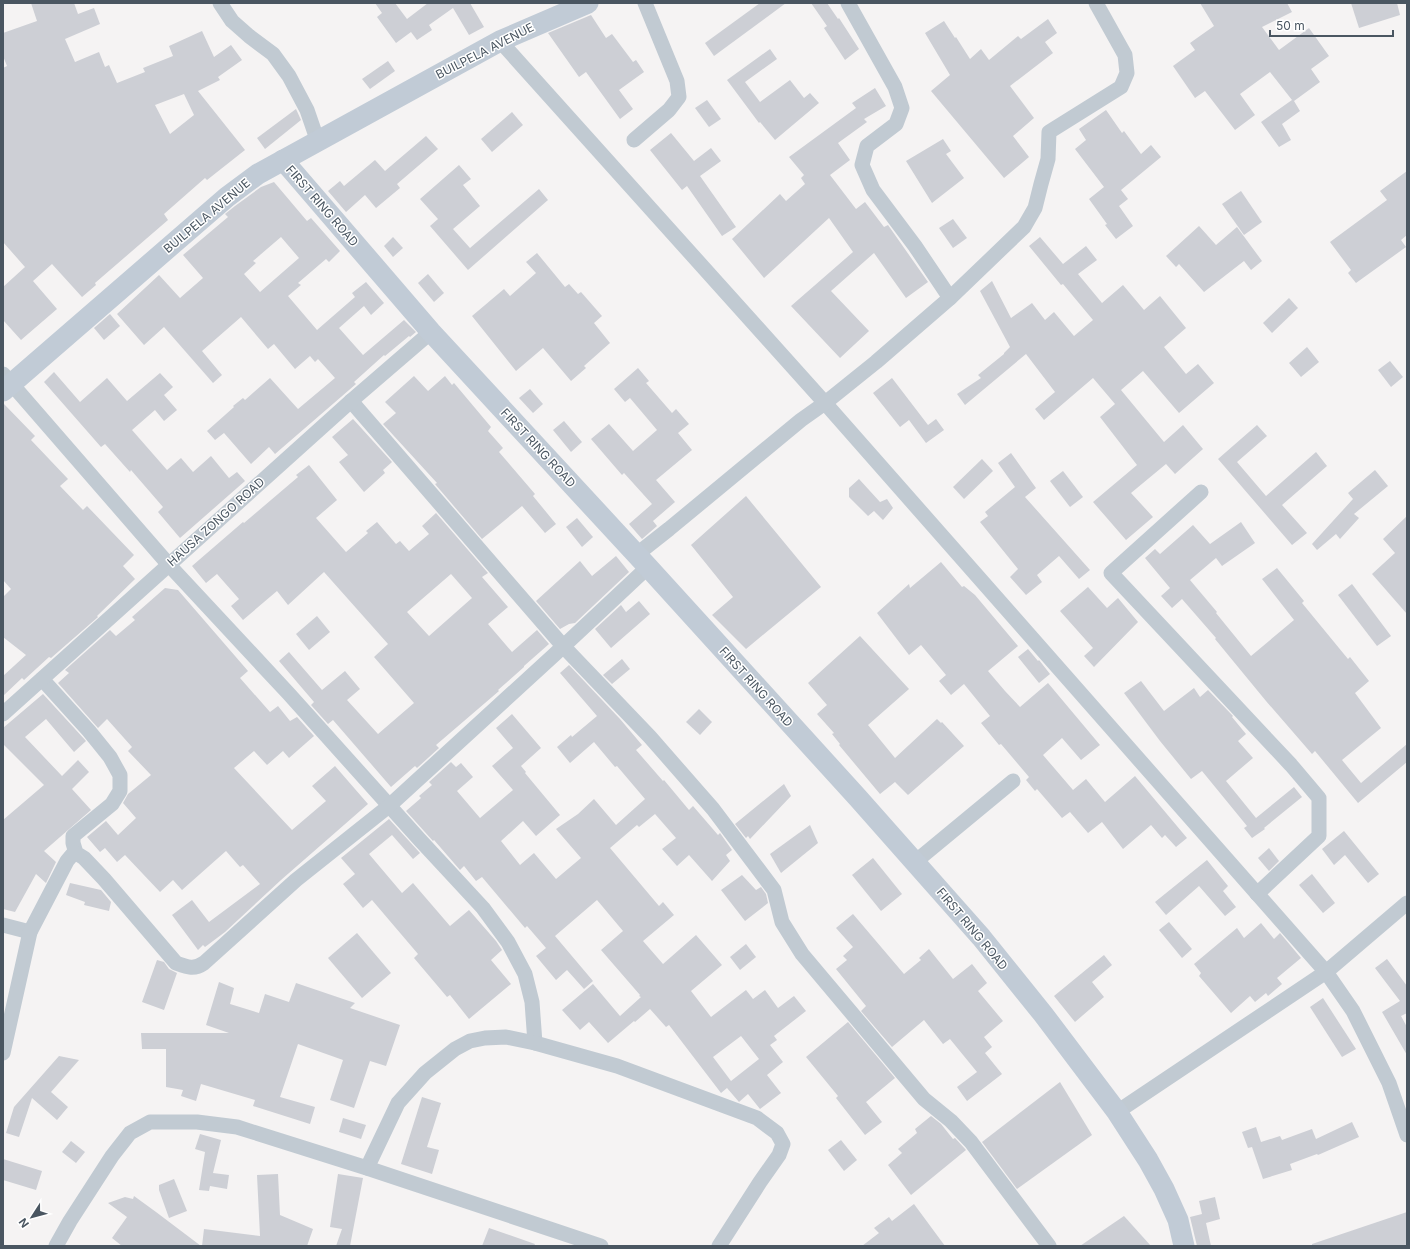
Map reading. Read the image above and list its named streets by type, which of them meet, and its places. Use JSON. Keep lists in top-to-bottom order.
{
  "streets": {
    "street": ["BUILPELA AVENUE", "FIRST RING ROAD", "HAUSA ZONGO ROAD"]
  },
  "crossings": [
    ["BUILPELA AVENUE", "FIRST RING ROAD"],
    ["FIRST RING ROAD", "HAUSA ZONGO ROAD"]
  ],
  "scale_bar": "50 m",
  "north": "bottom left"
}
